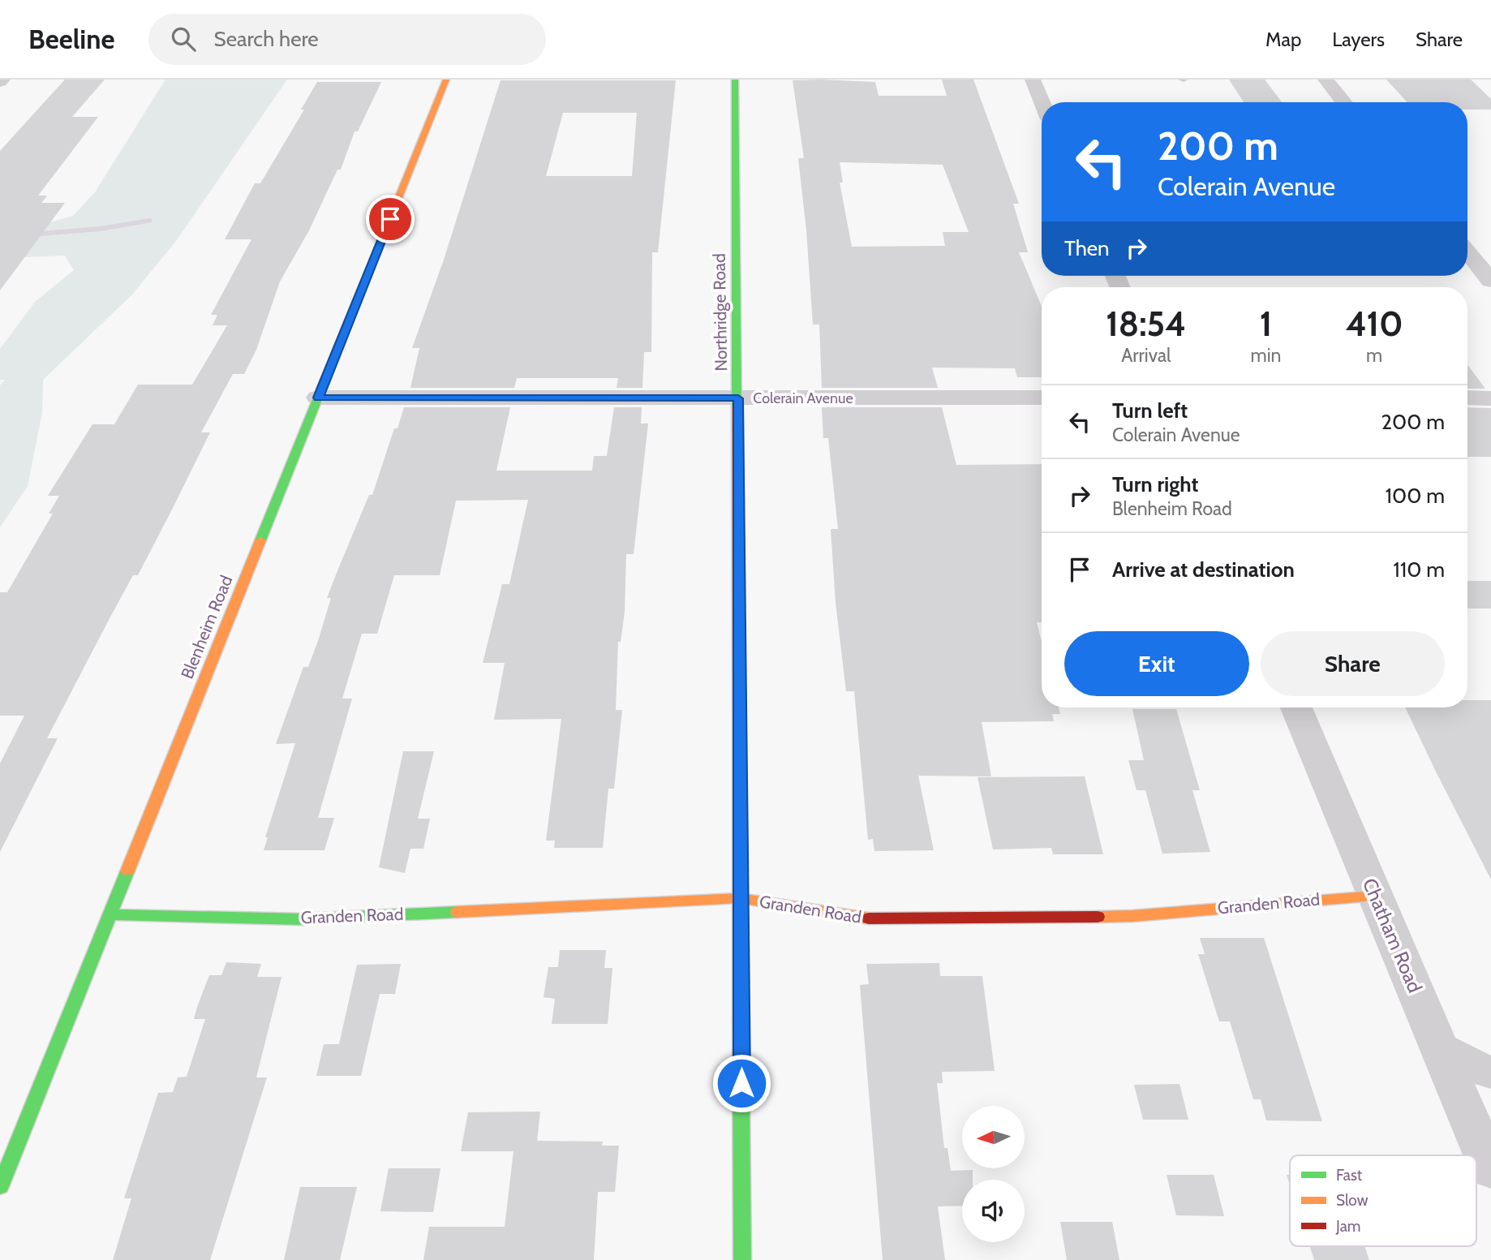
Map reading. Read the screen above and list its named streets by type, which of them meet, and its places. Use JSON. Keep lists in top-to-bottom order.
{
  "streets": {
    "street": [
      "Northridge Road",
      "Colerain Avenue",
      "Blenheim Road",
      "Granden Road",
      "Chatham Road"
    ]
  },
  "crossings": [
    ["Northridge Road", "Colerain Avenue"],
    ["Northridge Road", "Granden Road"],
    ["Colerain Avenue", "Blenheim Road"],
    ["Blenheim Road", "Granden Road"],
    ["Granden Road", "Chatham Road"]
  ],
  "legend": ["Fast", "Slow", "Jam"],
  "north": "left",
  "page": {
    "header": "Beeline",
    "search": "Search here",
    "nav": ["Map", "Layers", "Share"],
    "turn": ["200 m", "Colerain Avenue"],
    "then": "Then",
    "eta": [
      "18:54",
      "Arrival",
      "1",
      "min",
      "410",
      "m"
    ],
    "list": [
      {
        "name": "Turn left",
        "note": "Colerain Avenue",
        "value": "200 m"
      },
      {
        "name": "Turn right",
        "note": "Blenheim Road",
        "value": "100 m"
      },
      {
        "name": "Arrive at destination",
        "value": "110 m"
      }
    ],
    "buttons": ["Exit", "Share"]
  }
}
